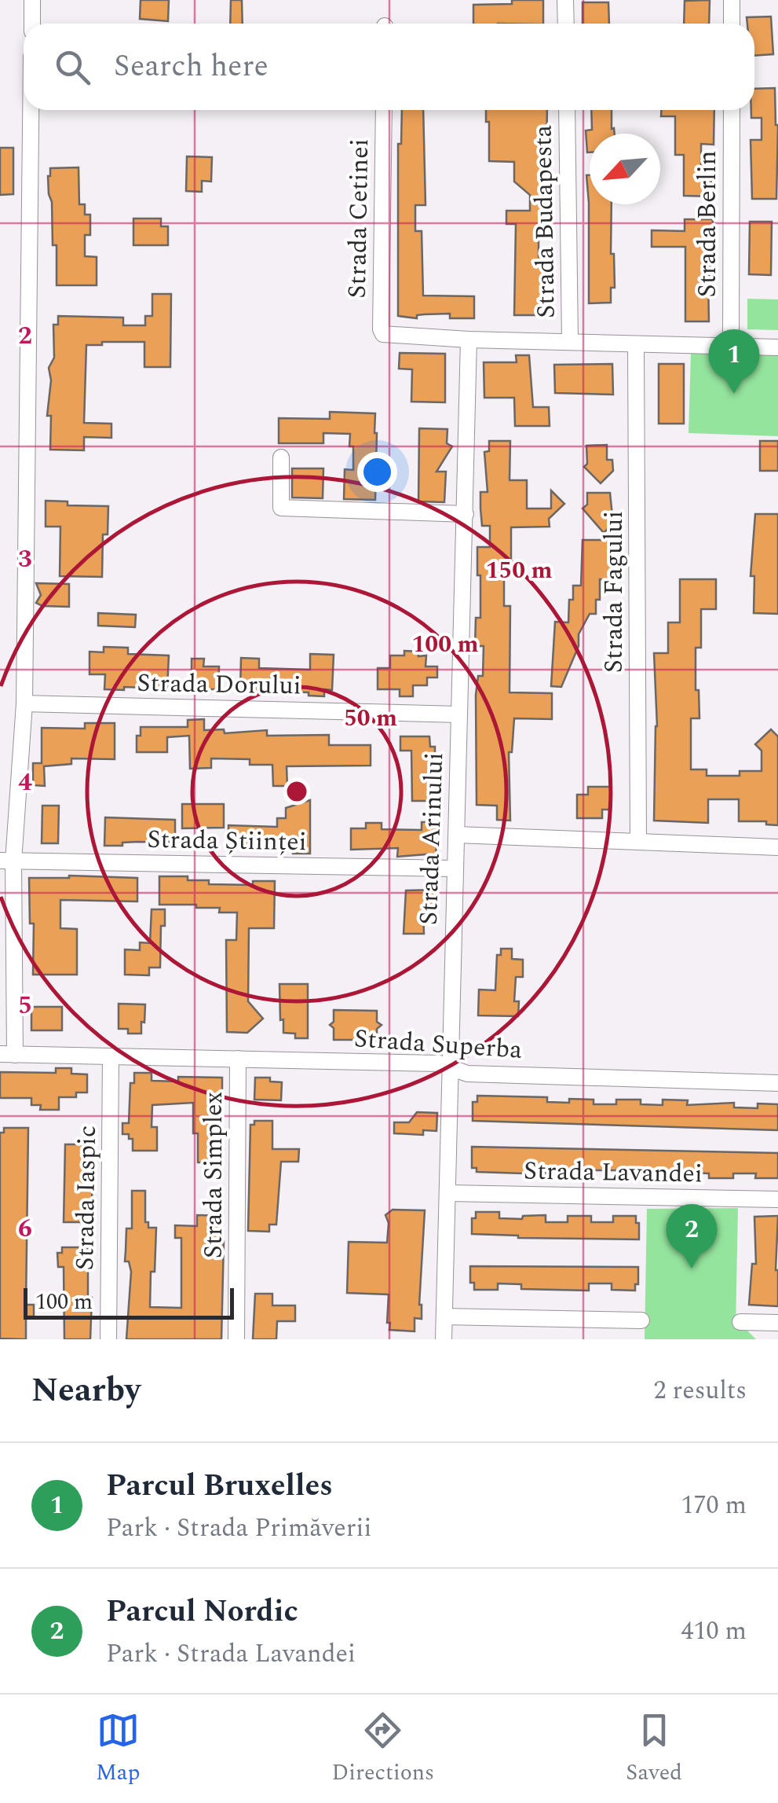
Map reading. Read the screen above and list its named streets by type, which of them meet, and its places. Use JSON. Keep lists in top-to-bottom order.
{
  "streets": {
    "street": [
      "Strada Cetinei",
      "Strada Budapesta",
      "Strada Berlin",
      "Strada Fagului",
      "Strada Dorului",
      "Strada Arinului",
      "Strada Științei",
      "Strada Superba",
      "Strada Lavandei",
      "Strada Simplex",
      "Strada Iaspic"
    ]
  },
  "crossings": [
    ["Strada Cetinei", "Strada Arinului"],
    ["Strada Dorului", "Strada Arinului"],
    ["Strada Arinului", "Strada Științei"],
    ["Strada Arinului", "Strada Superba"],
    ["Strada Arinului", "Strada Lavandei"],
    ["Strada Superba", "Strada Simplex"],
    ["Strada Superba", "Strada Iaspic"]
  ],
  "scale_bar": "100 m",
  "north": "bottom left",
  "page": {
    "search": "Search here",
    "pins": ["1", "2"],
    "scale": "100 m",
    "heading": ["Nearby", "2 results"],
    "list": [
      {
        "mark": "1",
        "name": "Parcul Bruxelles",
        "note": "Park · Strada Primăverii",
        "value": "170 m"
      },
      {
        "mark": "2",
        "name": "Parcul Nordic",
        "note": "Park · Strada Lavandei",
        "value": "410 m"
      }
    ],
    "nav": ["Map", "Directions", "Saved"]
  },
  "grid": {
    "rows": [
      "2",
      "3",
      "4",
      "5",
      "6"
    ]
  },
  "rings": ["150 m", "100 m", "50 m"]
}
